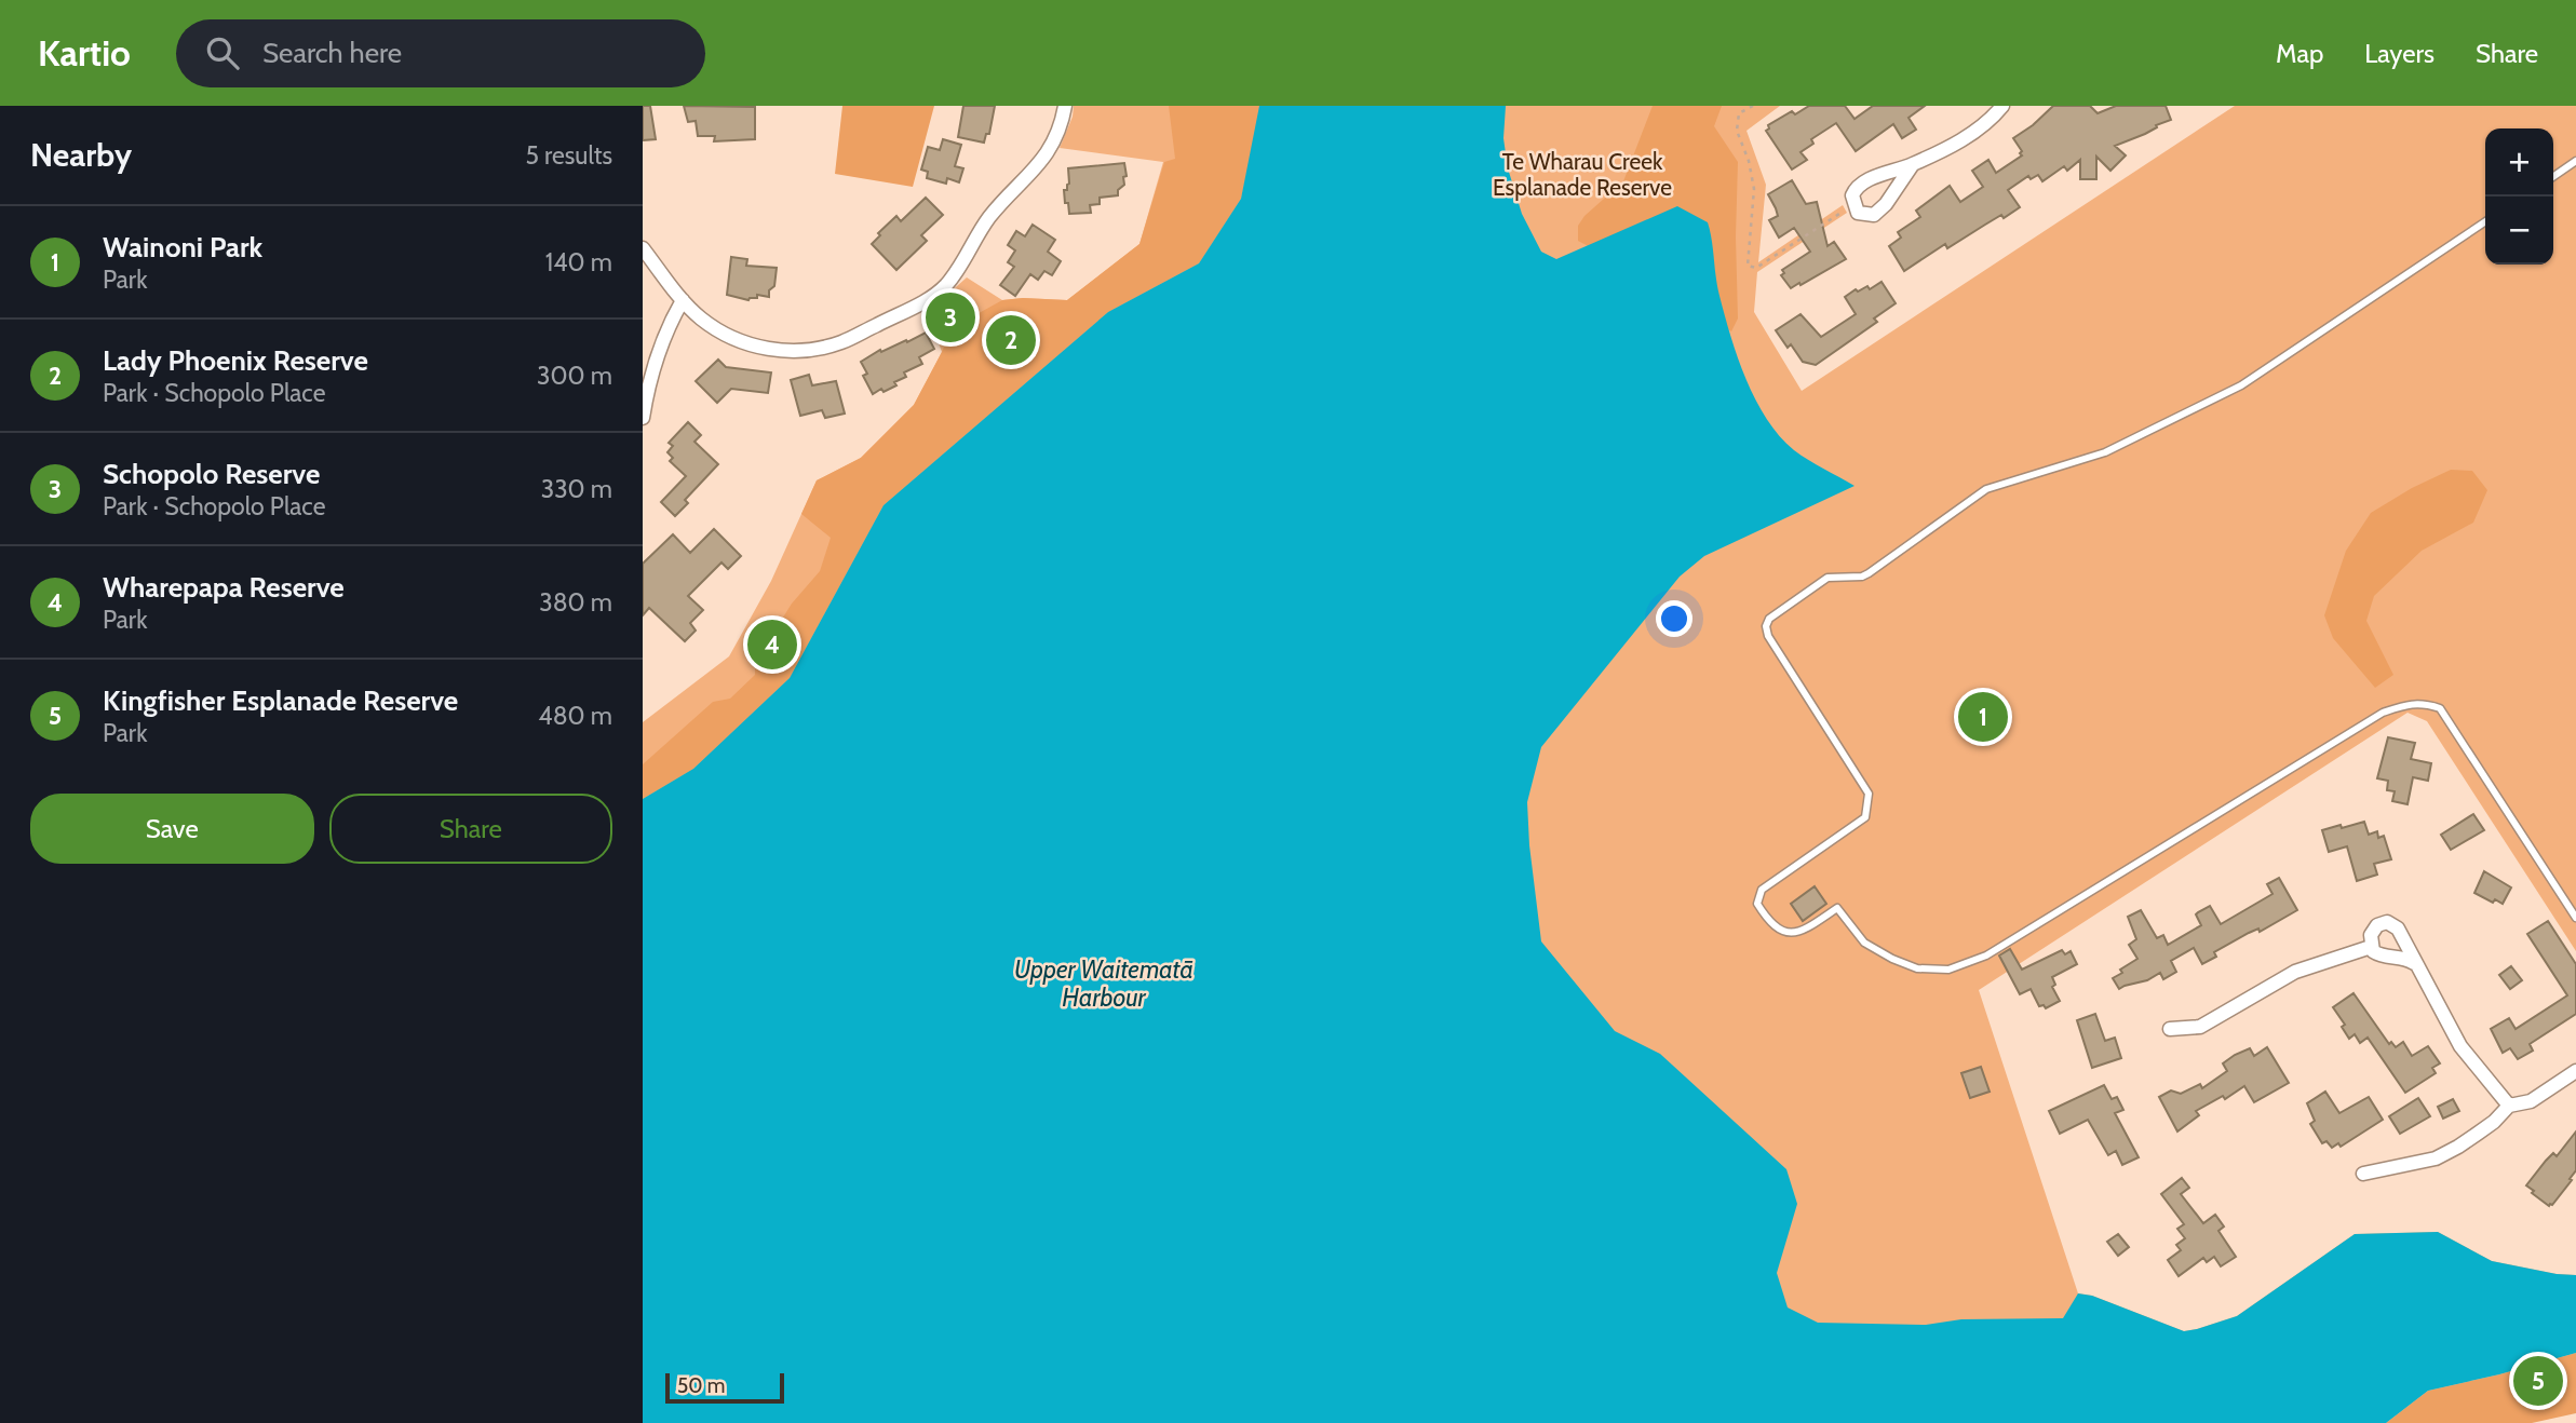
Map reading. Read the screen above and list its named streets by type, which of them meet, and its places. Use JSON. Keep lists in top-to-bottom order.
{
  "water": ["Upper Waitematā Harbour"],
  "parks": ["Te Wharau Creek Esplanade Reserve"],
  "scale_bar": "50 m",
  "page": {
    "header": "Kartio",
    "search": "Search here",
    "nav": ["Map", "Layers", "Share"],
    "heading": ["Nearby", "5 results"],
    "map_buttons": ["+", "−"],
    "list": [
      {
        "mark": "1",
        "name": "Wainoni Park",
        "note": "Park",
        "value": "140 m"
      },
      {
        "mark": "2",
        "name": "Lady Phoenix Reserve",
        "note": "Park · Schopolo Place",
        "value": "300 m"
      },
      {
        "mark": "3",
        "name": "Schopolo Reserve",
        "note": "Park · Schopolo Place",
        "value": "330 m"
      },
      {
        "mark": "4",
        "name": "Wharepapa Reserve",
        "note": "Park",
        "value": "380 m"
      },
      {
        "mark": "5",
        "name": "Kingfisher Esplanade Reserve",
        "note": "Park",
        "value": "480 m"
      }
    ],
    "pins": [
      "3",
      "2",
      "4",
      "1",
      "5"
    ],
    "buttons": ["Save", "Share"],
    "scale": "50 m"
  }
}
